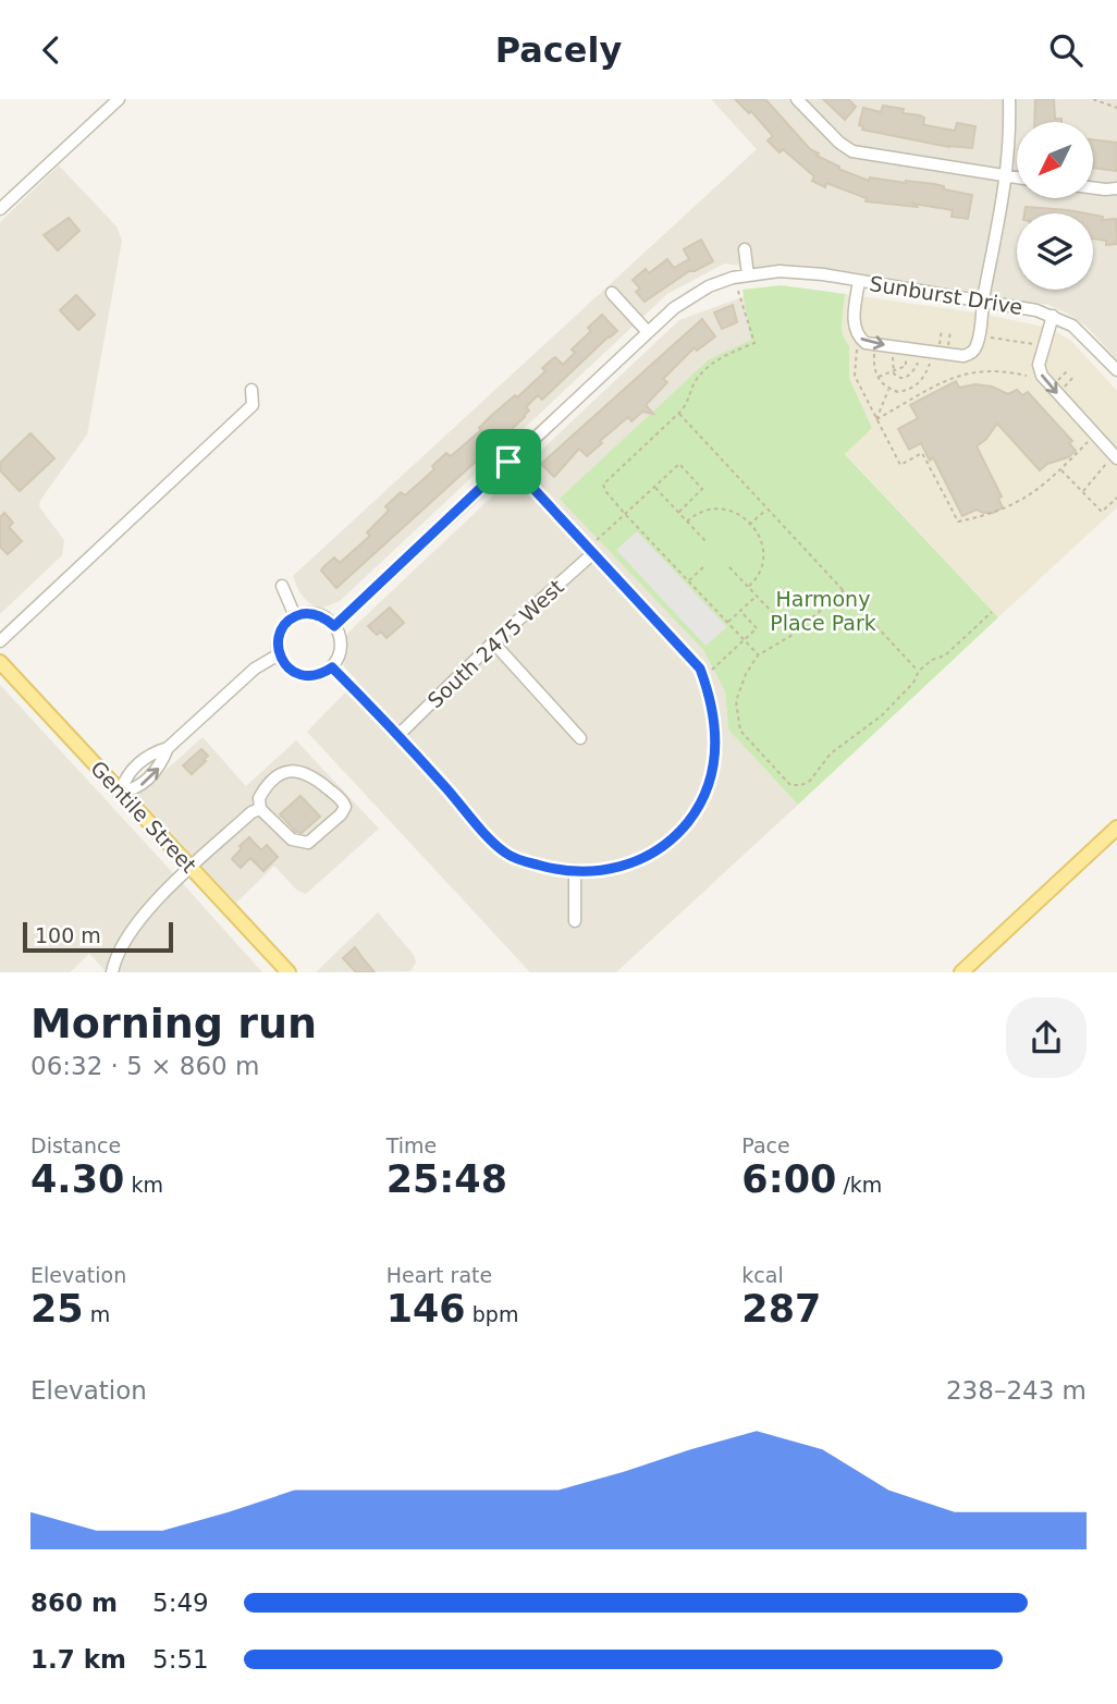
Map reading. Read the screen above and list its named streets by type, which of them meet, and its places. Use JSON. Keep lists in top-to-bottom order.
{
  "streets": {
    "main road": ["Gentile Street"],
    "street": ["Sunburst Drive", "South 2475 West"]
  },
  "parks": ["Harmony Place Park"],
  "scale_bar": "100 m",
  "north": "bottom left",
  "page": {
    "header": "Pacely",
    "scale": "100 m",
    "heading": ["Morning run", "06:32 · 5 × 860 m"],
    "stats": [
      ["Distance", "4.30 km"],
      ["Time", "25:48"],
      ["Pace", "6:00 /km"],
      ["Elevation", "25 m"],
      ["Heart rate", "146 bpm"],
      ["kcal", "287"]
    ],
    "chart": ["Elevation", "238–243 m"],
    "list": [
      {
        "name": "860 m",
        "note": "5:49"
      },
      {
        "name": "1.7 km",
        "note": "5:51"
      }
    ]
  }
}
